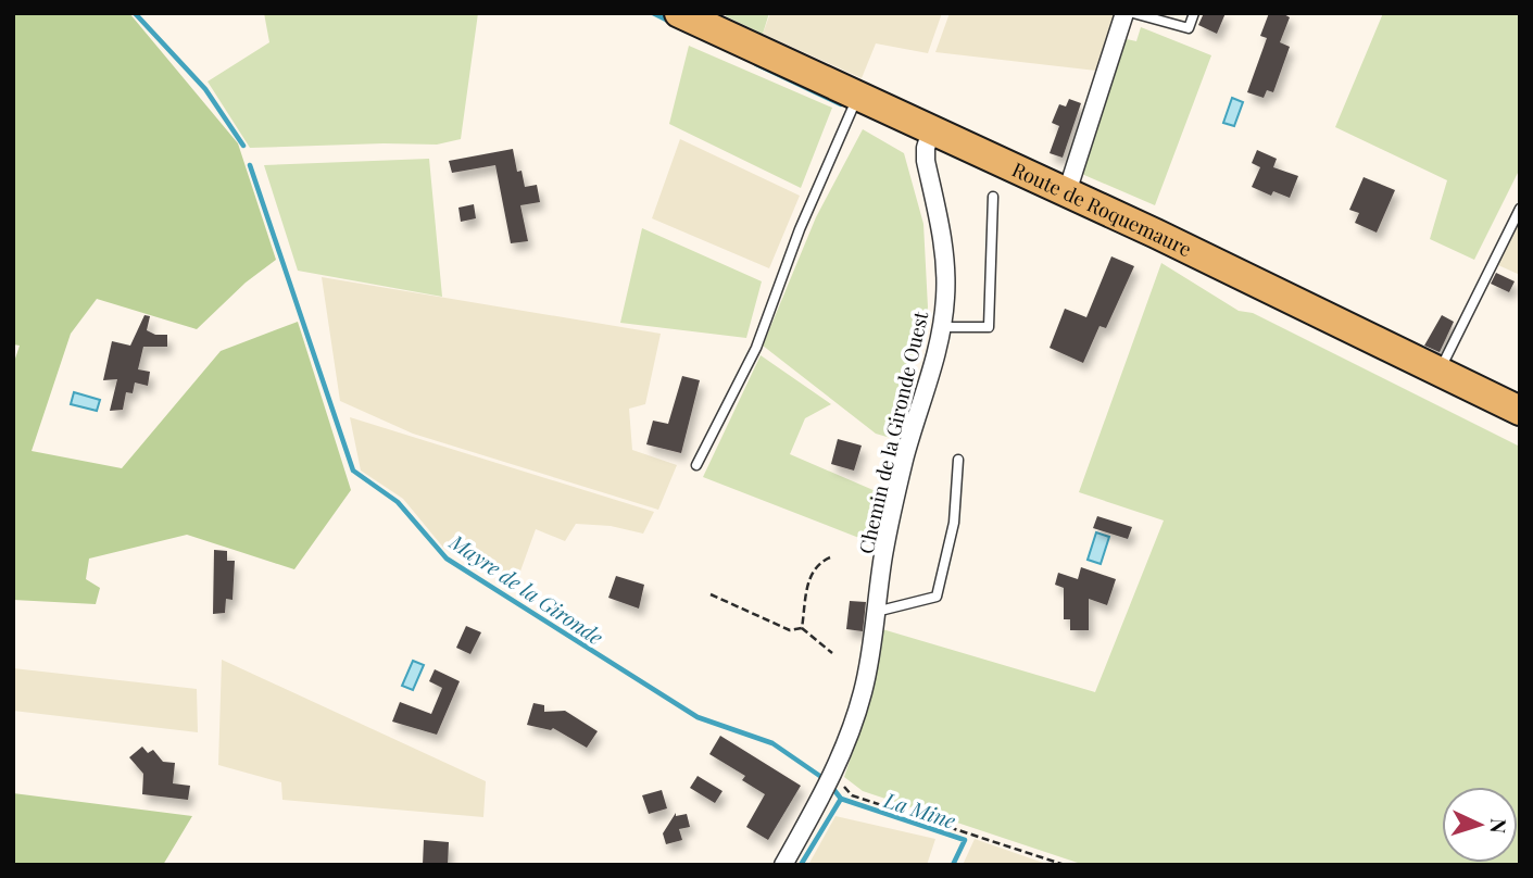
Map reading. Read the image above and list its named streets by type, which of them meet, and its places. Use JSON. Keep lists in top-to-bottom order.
{
  "streets": {
    "main road": ["Route de Roquemaure"],
    "street": ["Chemin de la Gironde Ouest"]
  },
  "crossings": [
    ["Route de Roquemaure", "Chemin de la Gironde Ouest"]
  ],
  "water": ["Mayre de la Gironde", "La Mine"],
  "north": "right"
}
